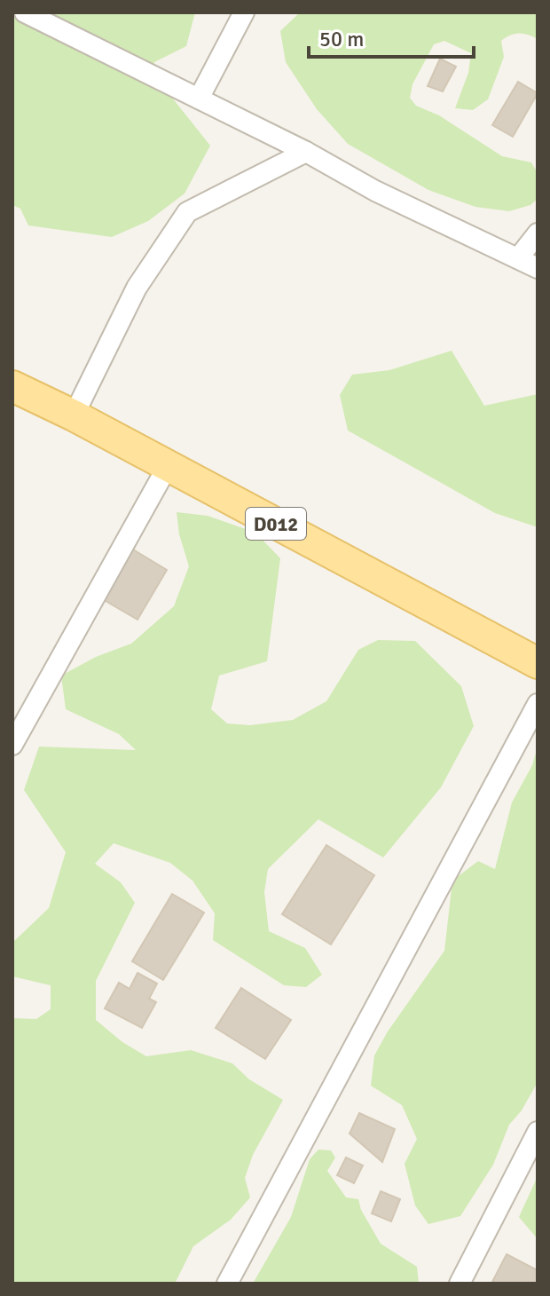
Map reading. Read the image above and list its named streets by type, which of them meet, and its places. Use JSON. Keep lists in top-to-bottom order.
{
  "streets": {
    "main road": ["D012"]
  },
  "scale_bar": "50 m"
}
